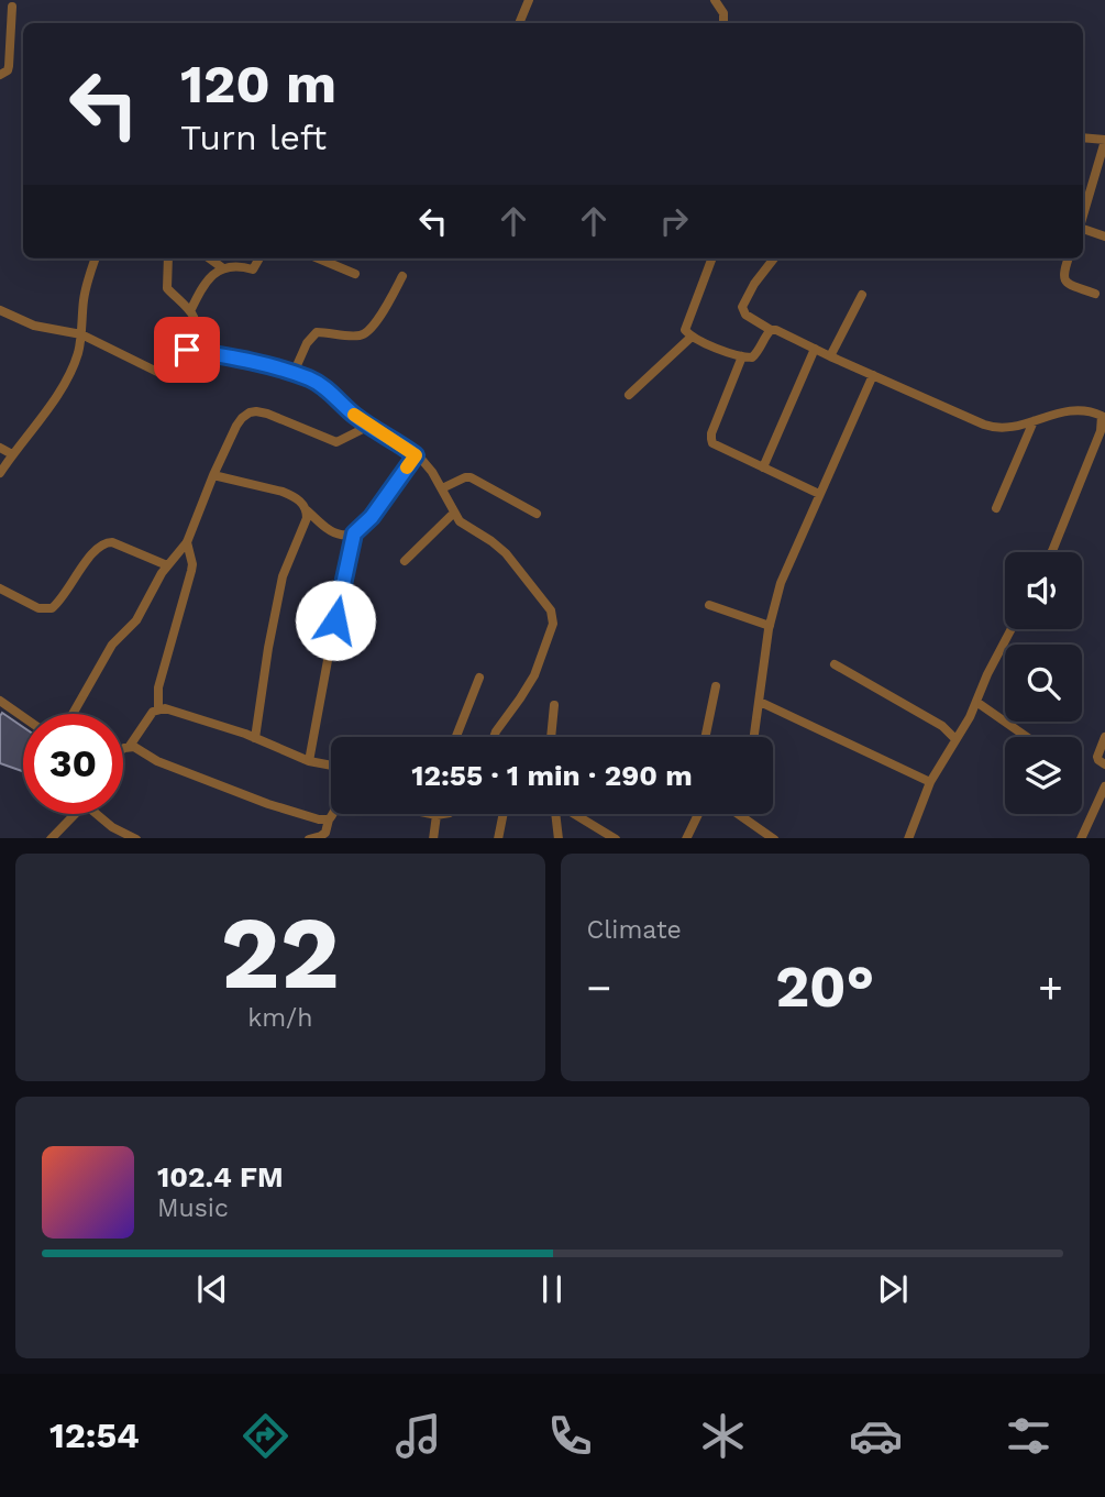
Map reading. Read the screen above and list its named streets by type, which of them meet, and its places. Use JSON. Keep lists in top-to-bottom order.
{
  "page": {
    "turn": ["120 m", "Turn left"],
    "limit": "30",
    "trip": "12:55 · 1 min · 290 m",
    "tile": [
      ["22", "km/h"],
      "Climate"
    ],
    "heat": ["−", "20°", "+"],
    "song": ["102.4 FM", "Music"],
    "tabs": "12:54"
  }
}
